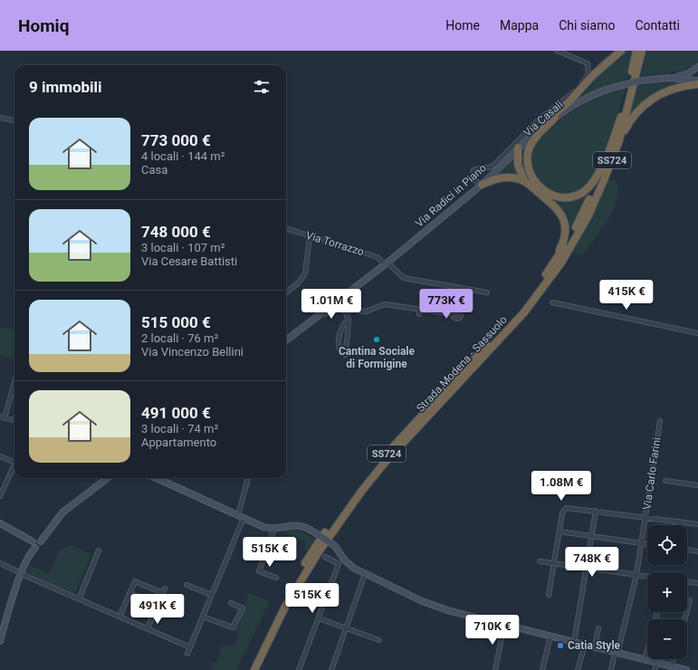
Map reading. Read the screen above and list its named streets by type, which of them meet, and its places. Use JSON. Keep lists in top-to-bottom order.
{
  "streets": {
    "highway": ["SS724", "Strada Modena - Sassuolo"],
    "street": [
      "Via Casali",
      "Via Radici in Piano",
      "Via Torrazzo",
      "Via Carlo Farini"
    ]
  },
  "crossings": [
    ["Via Casali", "Via Radici in Piano"],
    ["Via Radici in Piano", "Via Torrazzo"]
  ],
  "places": ["Cantina Sociale di Formigine", "Catia Style"],
  "page": {
    "header": "Homiq",
    "nav": [
      "Home",
      "Mappa",
      "Chi siamo",
      "Contatti"
    ],
    "heading": "9 immobili",
    "list": [
      {
        "name": "773 000 €",
        "note": "4 locali · 144 m² · Casa"
      },
      {
        "name": "748 000 €",
        "note": "3 locali · 107 m² · Via Cesare Battisti"
      },
      {
        "name": "515 000 €",
        "note": "2 locali · 76 m² · Via Vincenzo Bellini"
      },
      {
        "name": "491 000 €",
        "note": "3 locali · 74 m² · Appartamento"
      }
    ],
    "price": [
      "415K €",
      "1.01M €",
      "773K €",
      "1.08M €",
      "515K €",
      "748K €",
      "515K €",
      "491K €",
      "710K €"
    ],
    "map_buttons": ["+", "−"]
  }
}
